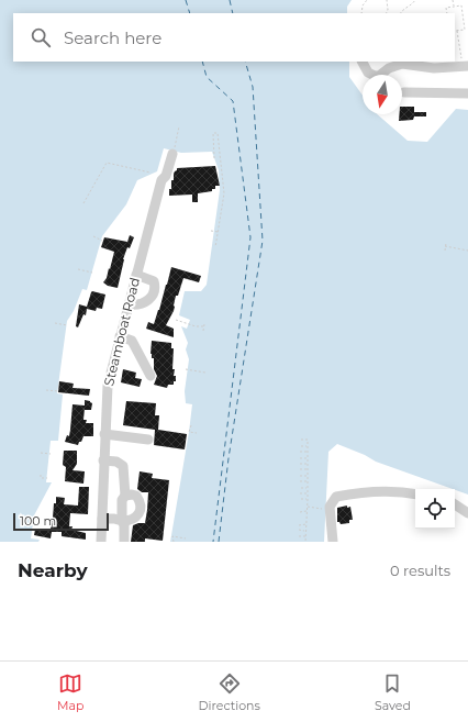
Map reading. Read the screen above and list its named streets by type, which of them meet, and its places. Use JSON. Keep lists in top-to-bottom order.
{
  "streets": {
    "street": ["Steamboat Road"]
  },
  "scale_bar": "100 m",
  "north": "bottom",
  "page": {
    "search": "Search here",
    "scale": "100 m",
    "heading": ["Nearby", "0 results"],
    "nav": ["Map", "Directions", "Saved"]
  }
}
